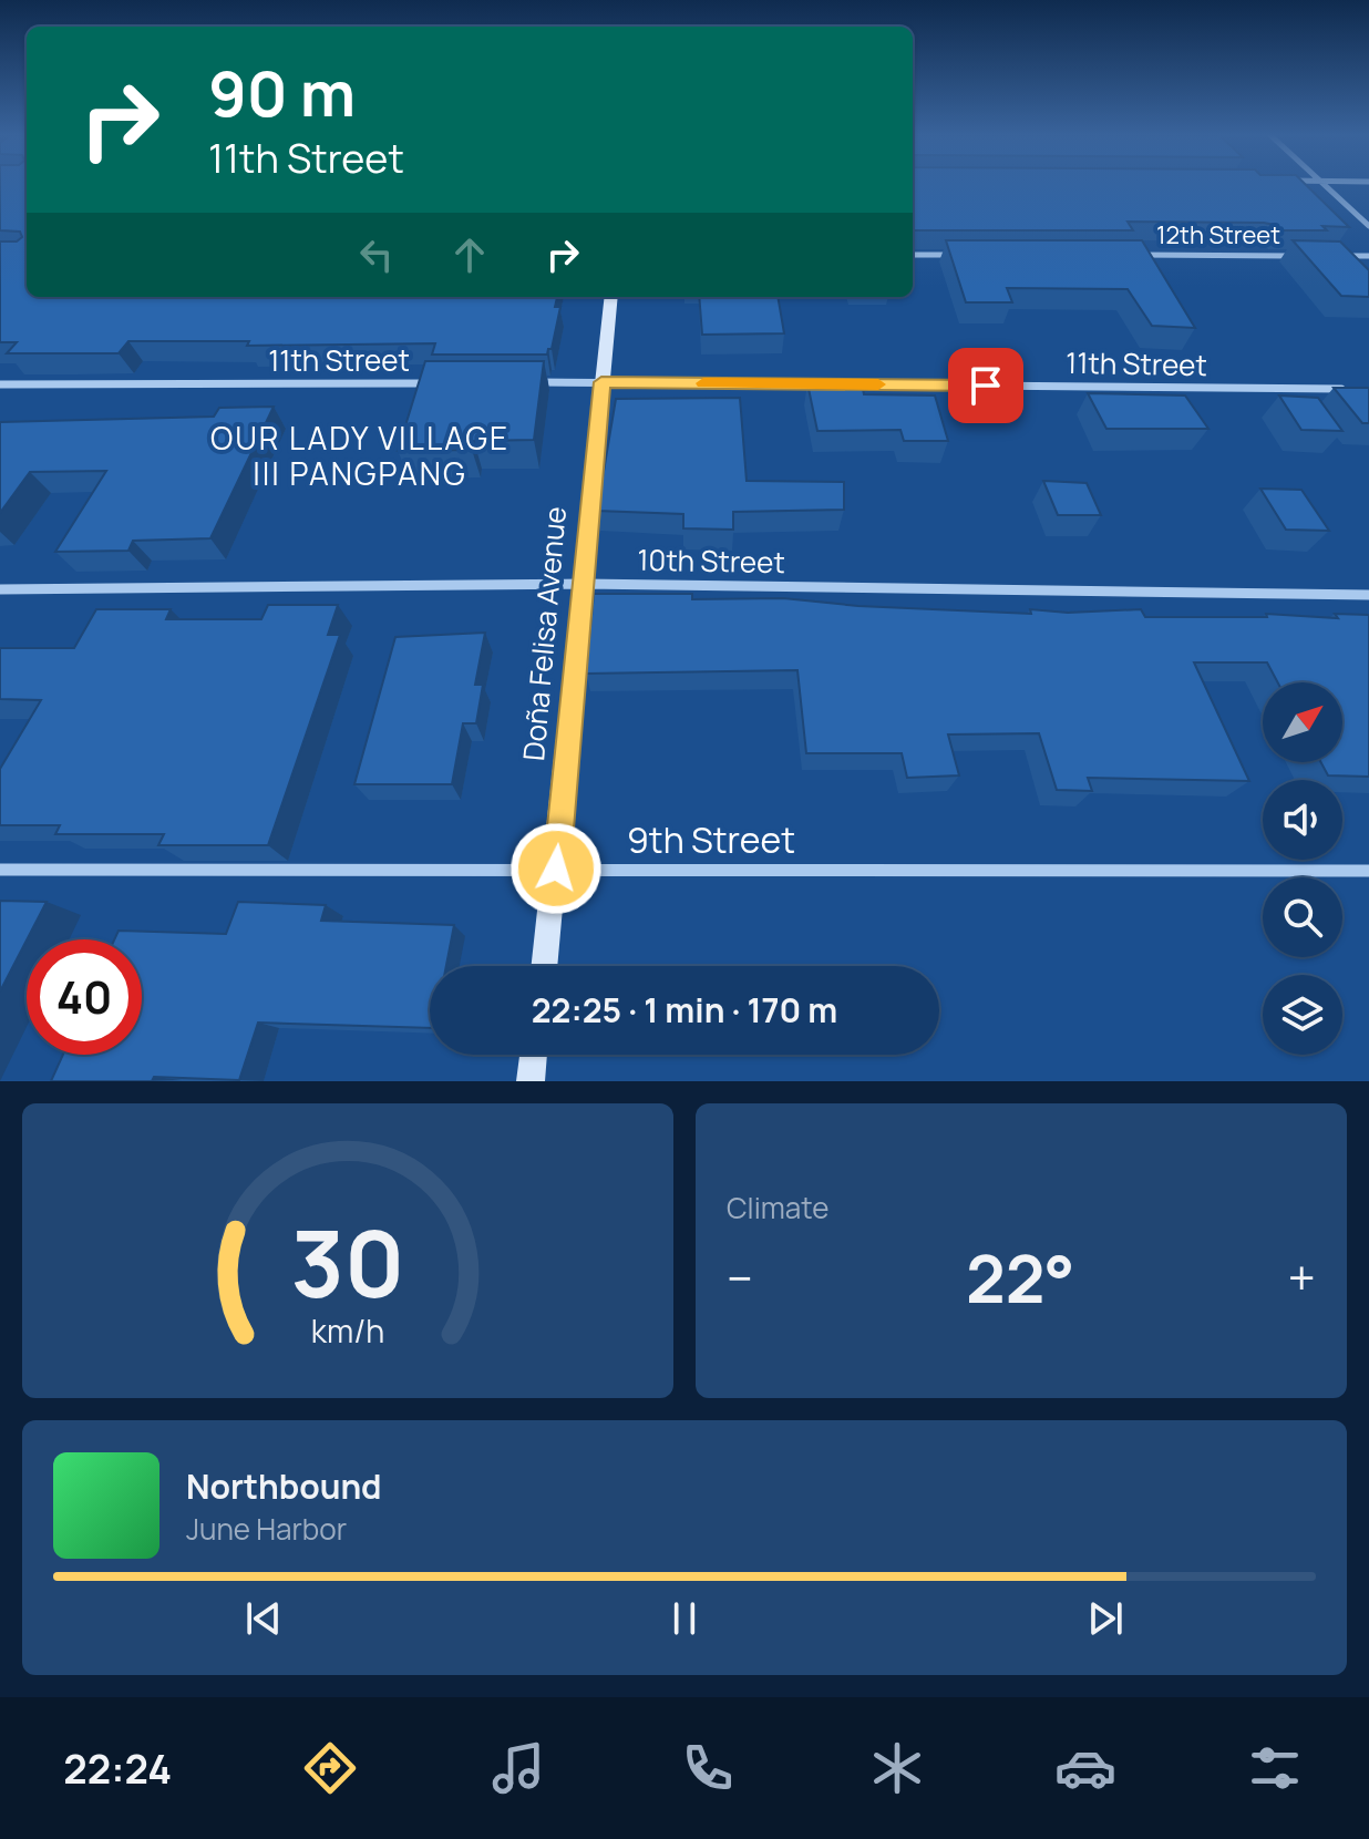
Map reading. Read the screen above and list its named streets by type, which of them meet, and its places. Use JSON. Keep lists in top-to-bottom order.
{
  "streets": {
    "street": [
      "12th Street",
      "11th Street",
      "10th Street",
      "Doña Felisa Avenue",
      "9th Street"
    ]
  },
  "crossings": [
    ["10th Street", "Doña Felisa Avenue"],
    ["Doña Felisa Avenue", "9th Street"]
  ],
  "districts": ["OUR LADY VILLAGE III PANGPANG"],
  "north": "top right",
  "page": {
    "turn": ["90 m", "11th Street"],
    "limit": "40",
    "trip": "22:25 · 1 min · 170 m",
    "tile": "Climate",
    "heat": ["−", "22°", "+"],
    "song": ["Northbound", "June Harbor"],
    "tabs": "22:24",
    "gauge": ["30", "km/h"]
  }
}
